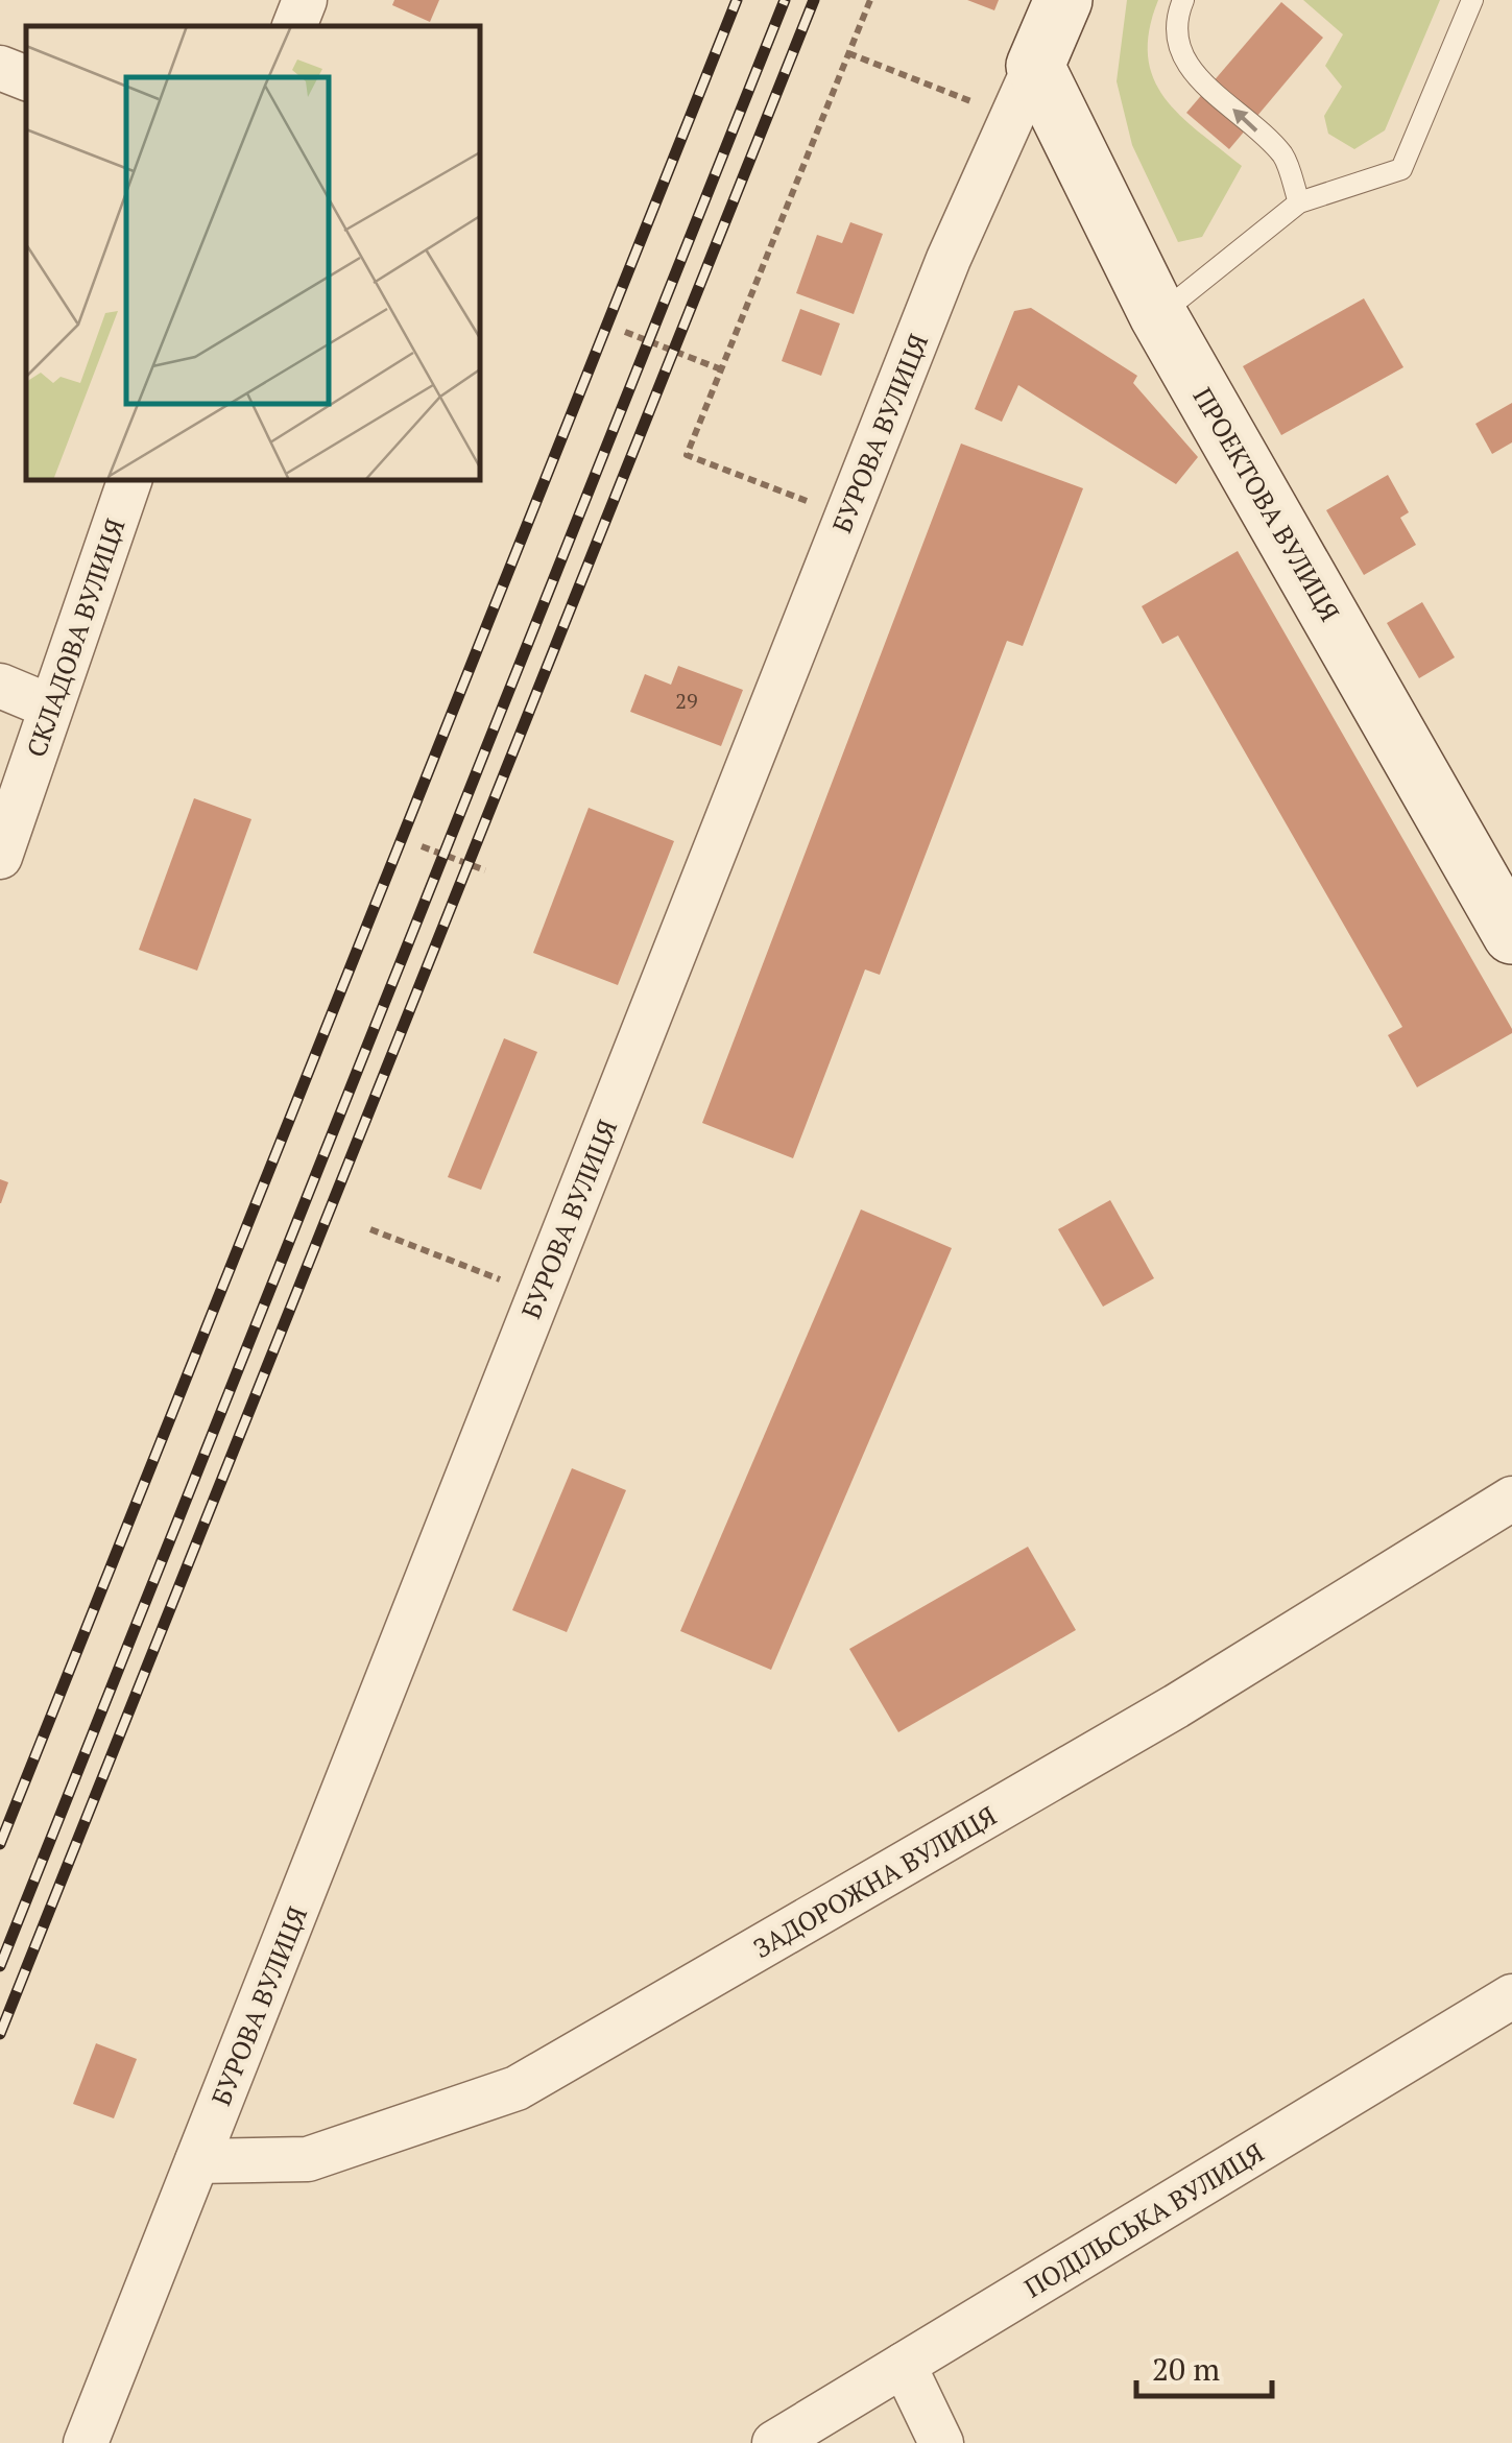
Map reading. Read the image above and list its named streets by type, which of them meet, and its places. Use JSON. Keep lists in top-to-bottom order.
{
  "streets": {
    "main road": ["БУРОВА ВУЛИЦЯ", "ПРОЕКТОВА ВУЛИЦЯ"],
    "street": ["СКЛАДОВА ВУЛИЦЯ", "ЗАДОРОЖНА ВУЛИЦЯ", "ПОДІЛЬСЬКА ВУЛИЦЯ"]
  },
  "crossings": [
    ["БУРОВА ВУЛИЦЯ", "ПРОЕКТОВА ВУЛИЦЯ"],
    ["БУРОВА ВУЛИЦЯ", "ЗАДОРОЖНА ВУЛИЦЯ"]
  ],
  "house_numbers": ["29"],
  "scale_bar": "20 m"
}
